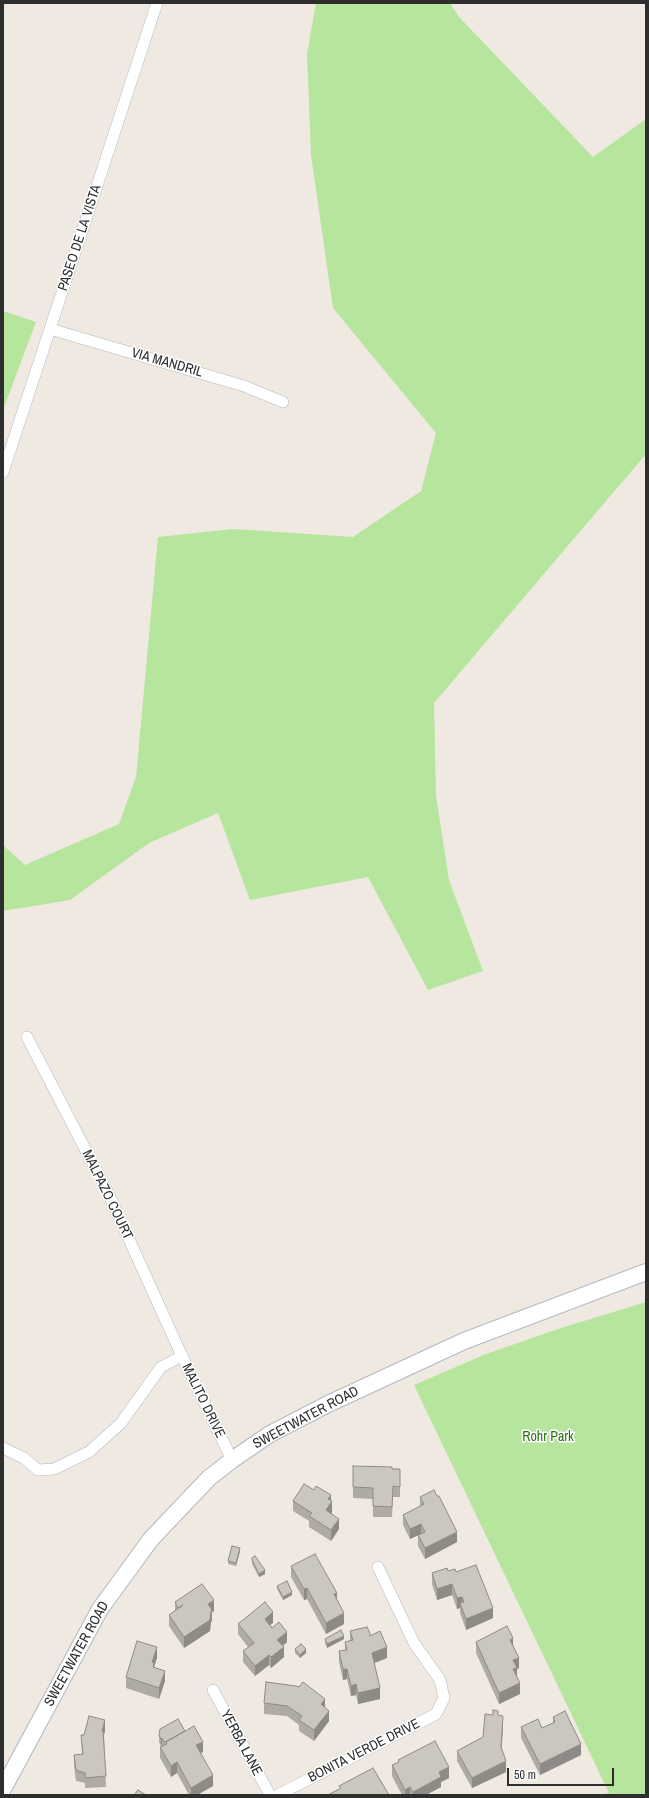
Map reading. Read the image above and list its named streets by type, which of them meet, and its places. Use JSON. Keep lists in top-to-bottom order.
{
  "streets": {
    "main road": ["SWEETWATER ROAD"],
    "street": [
      "PASEO DE LA VISTA",
      "VIA MANDRIL",
      "MALPAZO COURT",
      "MALITO DRIVE",
      "YERBA LANE",
      "BONITA VERDE DRIVE"
    ]
  },
  "crossings": [
    ["PASEO DE LA VISTA", "VIA MANDRIL"],
    ["MALPAZO COURT", "MALITO DRIVE"],
    ["MALITO DRIVE", "SWEETWATER ROAD"]
  ],
  "parks": ["Rohr Park"],
  "scale_bar": "50 m"
}
